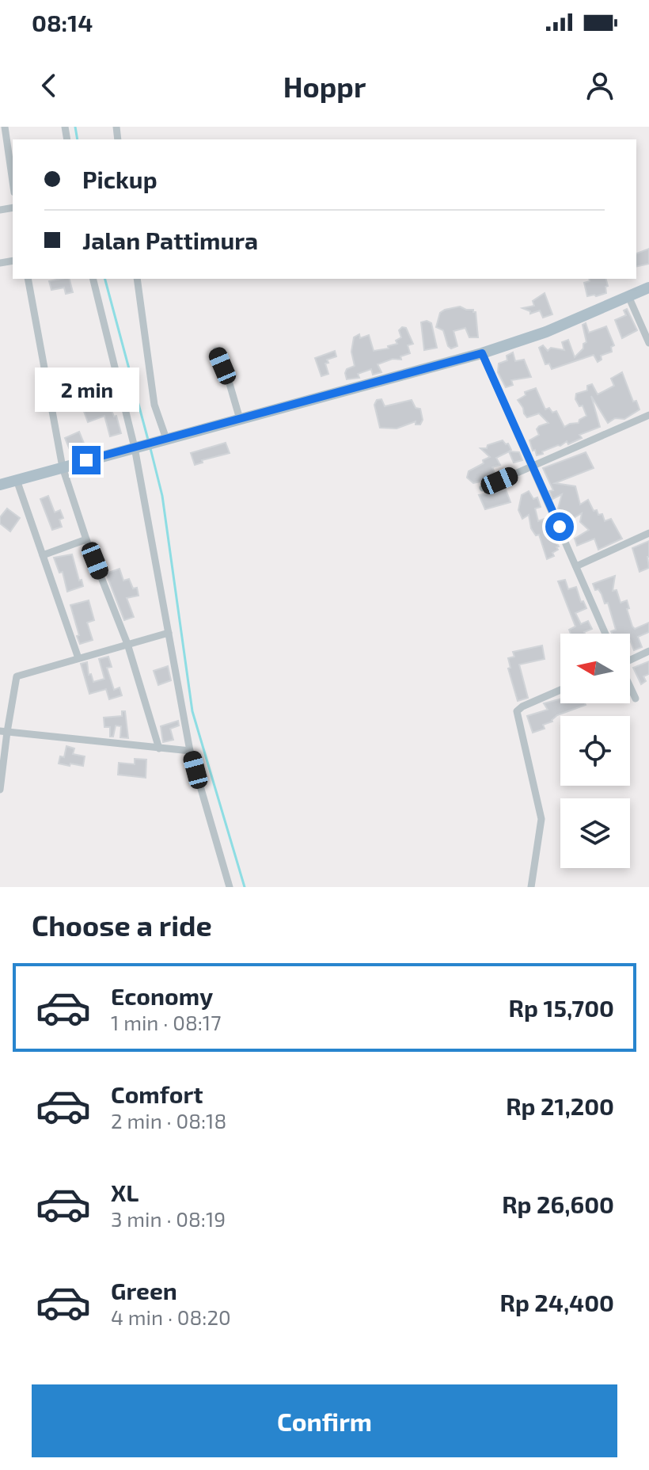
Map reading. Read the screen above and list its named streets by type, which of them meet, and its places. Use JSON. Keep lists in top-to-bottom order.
{
  "north": "left",
  "page": {
    "status": "08:14",
    "header": "Hoppr",
    "banner": ["Pickup", "Jalan Pattimura"],
    "bubble": "2 min",
    "heading": "Choose a ride",
    "list": [
      {
        "name": "Economy",
        "note": "1 min · 08:17",
        "value": "Rp 15,700"
      },
      {
        "name": "Comfort",
        "note": "2 min · 08:18",
        "value": "Rp 21,200"
      },
      {
        "name": "XL",
        "note": "3 min · 08:19",
        "value": "Rp 26,600"
      },
      {
        "name": "Green",
        "note": "4 min · 08:20",
        "value": "Rp 24,400"
      }
    ],
    "buttons": "Confirm"
  }
}
